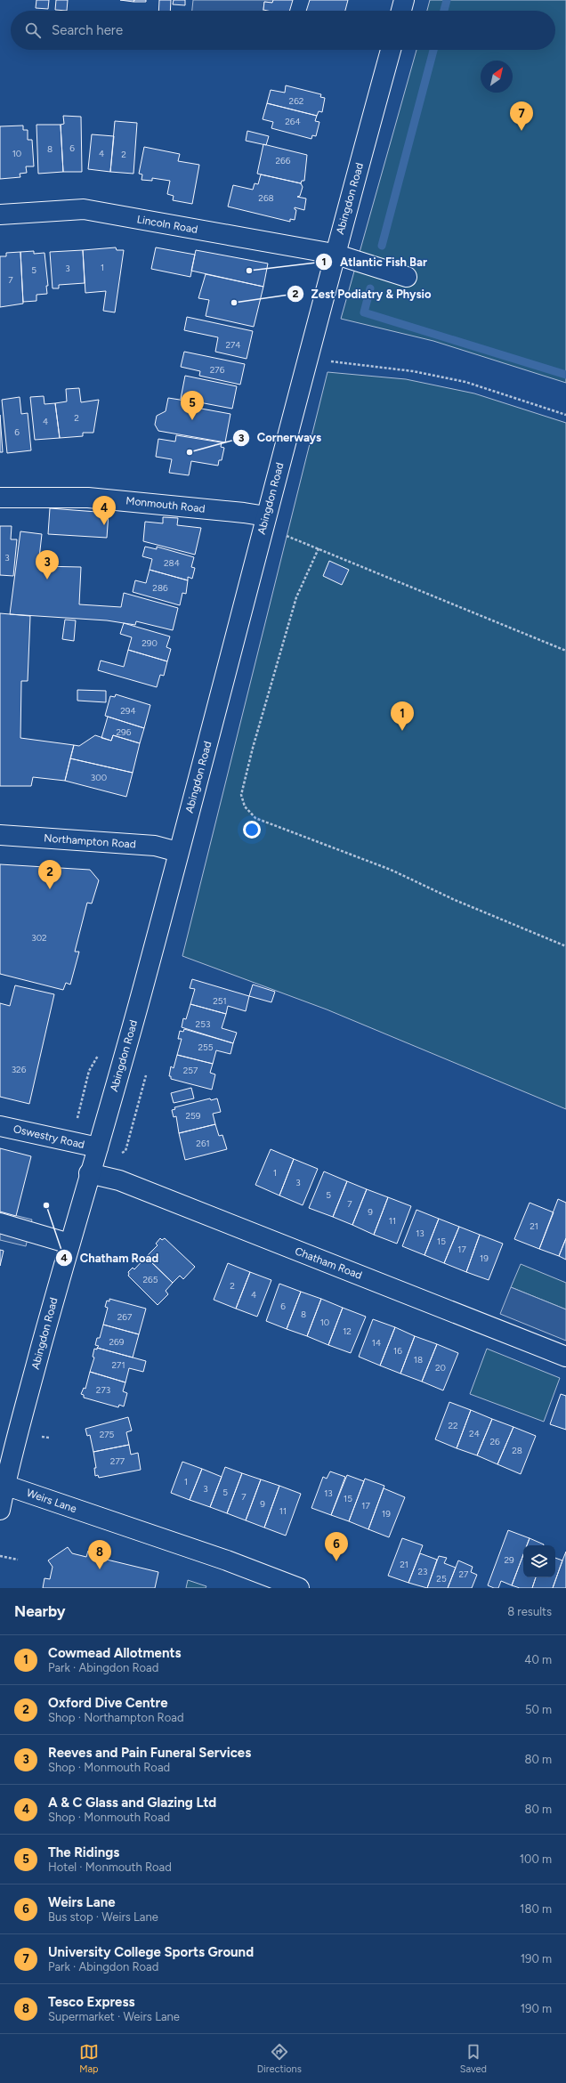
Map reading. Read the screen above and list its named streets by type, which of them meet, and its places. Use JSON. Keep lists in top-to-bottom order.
{
  "streets": {
    "main road": [
      "Abingdon Road",
      "Lincoln Road",
      "Monmouth Road",
      "Northampton Road",
      "Oswestry Road",
      "Chatham Road",
      "Weirs Lane"
    ]
  },
  "crossings": [
    ["Abingdon Road", "Lincoln Road"],
    ["Abingdon Road", "Monmouth Road"],
    ["Abingdon Road", "Northampton Road"],
    ["Abingdon Road", "Oswestry Road"],
    ["Abingdon Road", "Chatham Road"],
    ["Abingdon Road", "Weirs Lane"]
  ],
  "places": [
    "Atlantic Fish Bar",
    "Zest Podiatry & Physio",
    "Cornerways",
    "Chatham Road"
  ],
  "house_numbers": [
    "262",
    "264",
    "6",
    "8",
    "10",
    "4",
    "2",
    "266",
    "268",
    "1",
    "3",
    "5",
    "7",
    "274",
    "276",
    "2",
    "4",
    "6",
    "3",
    "284",
    "286",
    "290",
    "294",
    "296",
    "300",
    "302",
    "251",
    "253",
    "255",
    "326",
    "257",
    "259",
    "261",
    "1",
    "3",
    "5",
    "7",
    "9",
    "11",
    "21",
    "13",
    "15",
    "17",
    "19",
    "265",
    "2",
    "4",
    "6",
    "8",
    "267",
    "10",
    "12",
    "269",
    "14",
    "16",
    "18",
    "271",
    "20",
    "273",
    "22",
    "24",
    "275",
    "26",
    "28",
    "277",
    "1",
    "3",
    "5",
    "13",
    "7",
    "15",
    "9",
    "17",
    "11",
    "19",
    "29",
    "21",
    "23",
    "27",
    "25"
  ],
  "north": "top right",
  "page": {
    "search": "Search here",
    "pins": [
      "7",
      "5",
      "4",
      "3",
      "1",
      "2",
      "6",
      "8"
    ],
    "heading": ["Nearby", "8 results"],
    "list": [
      {
        "mark": "1",
        "name": "Cowmead Allotments",
        "note": "Park · Abingdon Road",
        "value": "40 m"
      },
      {
        "mark": "2",
        "name": "Oxford Dive Centre",
        "note": "Shop · Northampton Road",
        "value": "50 m"
      },
      {
        "mark": "3",
        "name": "Reeves and Pain Funeral Services",
        "note": "Shop · Monmouth Road",
        "value": "80 m"
      },
      {
        "mark": "4",
        "name": "A & C Glass and Glazing Ltd",
        "note": "Shop · Monmouth Road",
        "value": "80 m"
      },
      {
        "mark": "5",
        "name": "The Ridings",
        "note": "Hotel · Monmouth Road",
        "value": "100 m"
      },
      {
        "mark": "6",
        "name": "Weirs Lane",
        "note": "Bus stop · Weirs Lane",
        "value": "180 m"
      },
      {
        "mark": "7",
        "name": "University College Sports Ground",
        "note": "Park · Abingdon Road",
        "value": "190 m"
      },
      {
        "mark": "8",
        "name": "Tesco Express",
        "note": "Supermarket · Weirs Lane",
        "value": "190 m"
      }
    ],
    "nav": ["Map", "Directions", "Saved"]
  }
}
